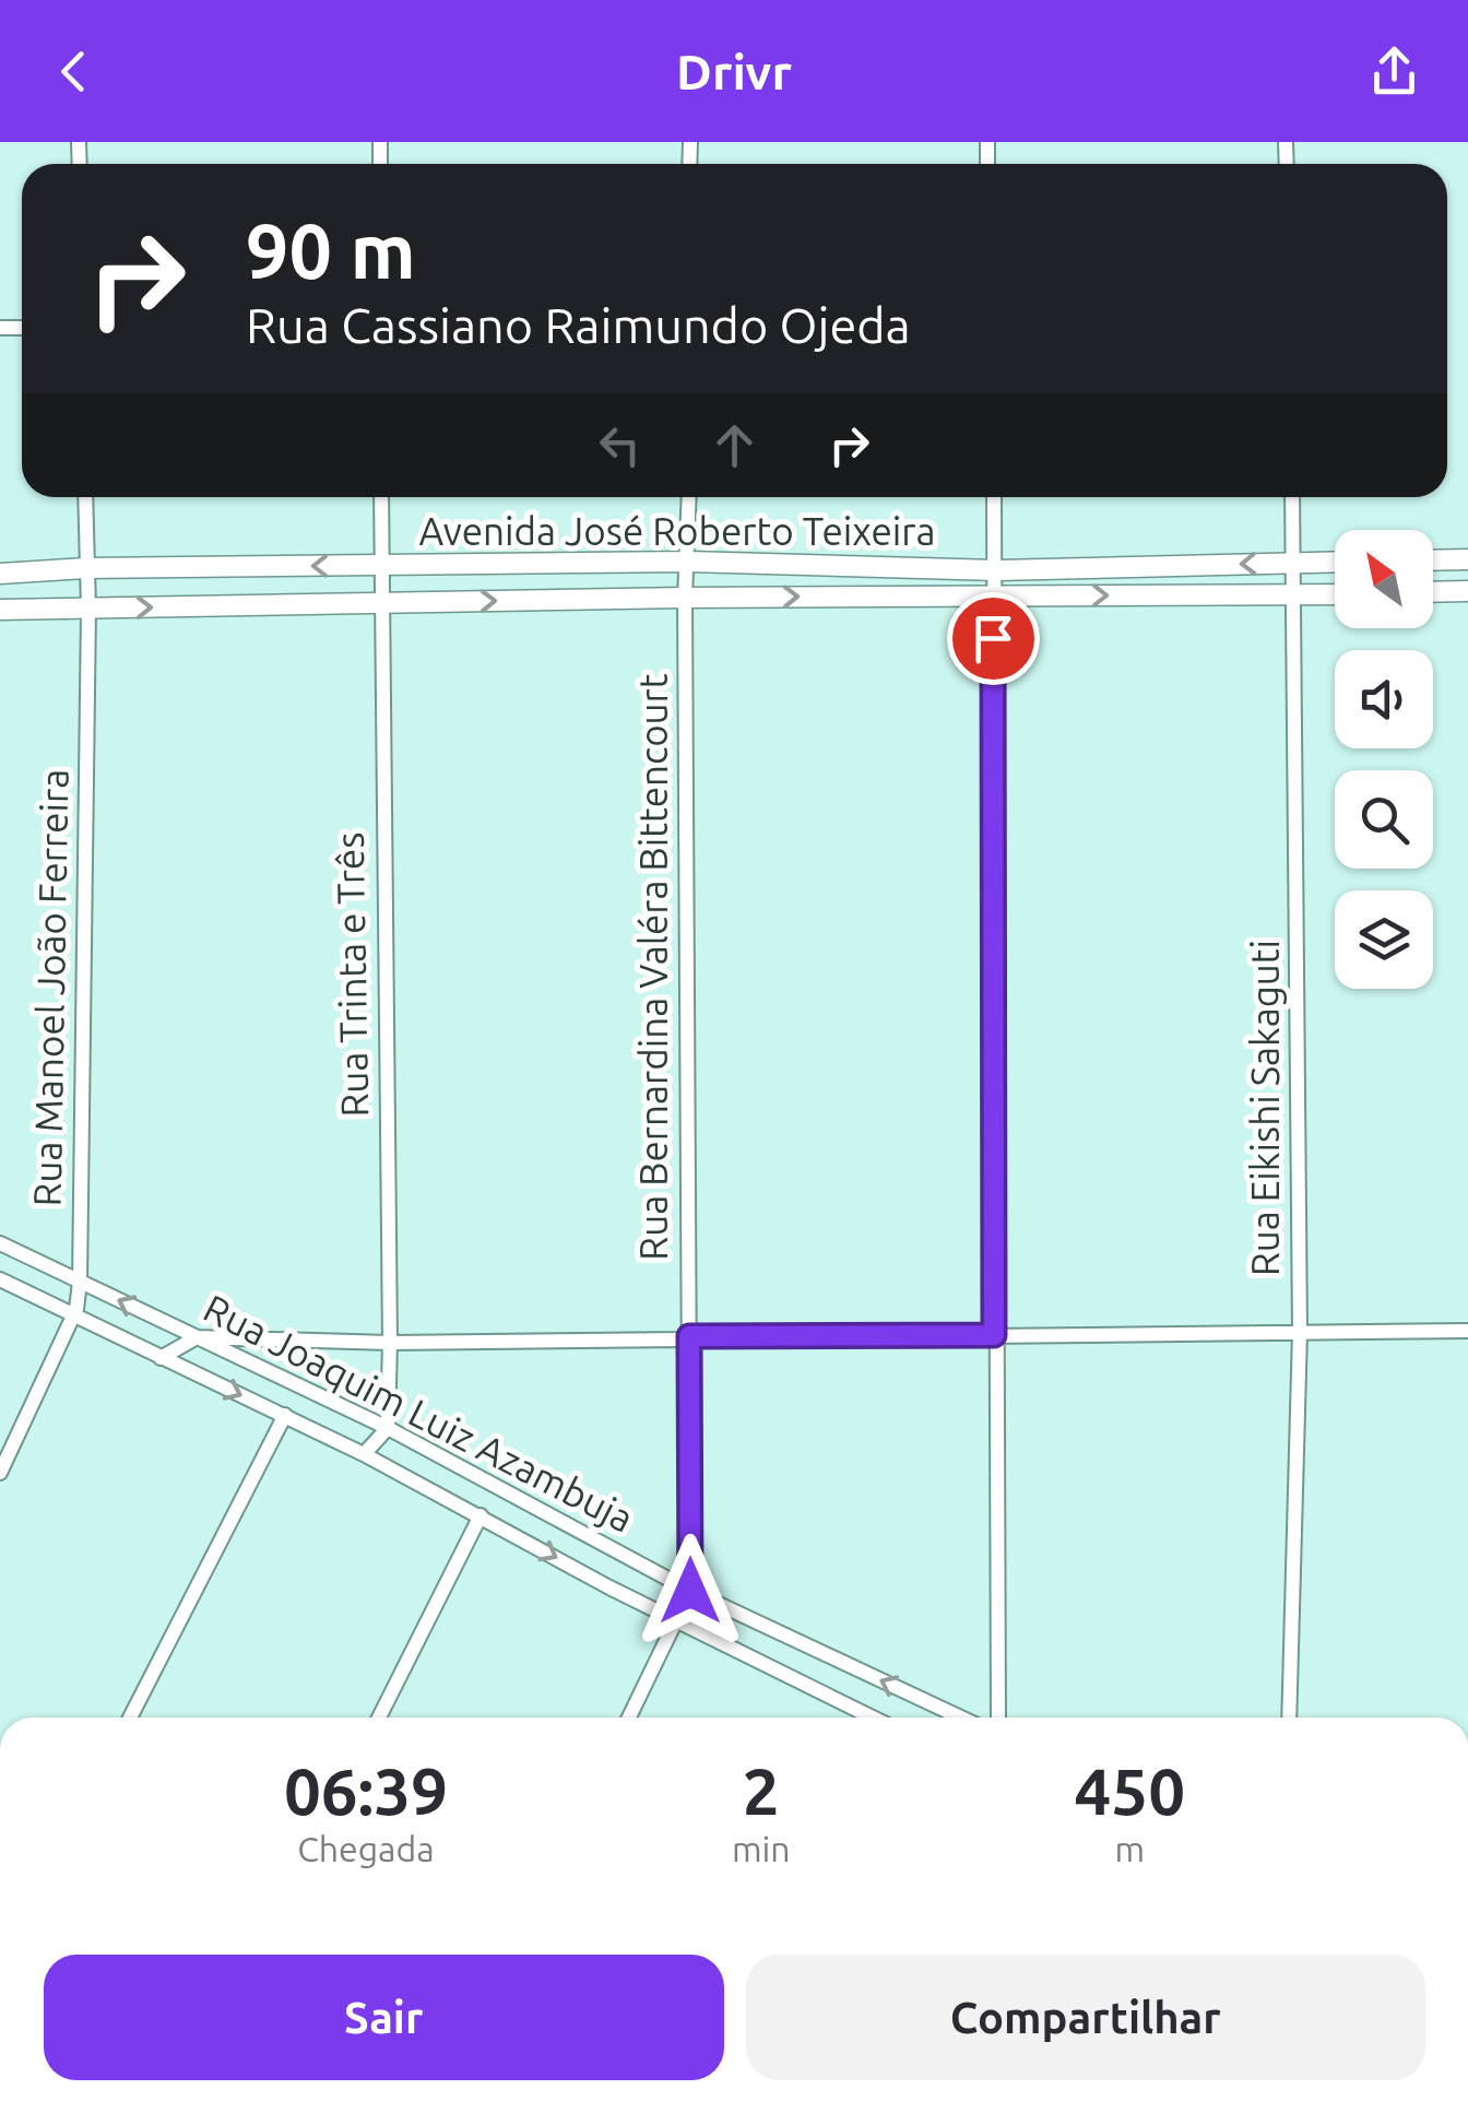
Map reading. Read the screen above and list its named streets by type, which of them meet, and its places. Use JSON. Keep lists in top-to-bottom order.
{
  "streets": {
    "street": [
      "Avenida José Roberto Teixeira",
      "Rua Bernardina Valéra Bittencourt",
      "Rua Trinta e Três",
      "Rua Manoel João Ferreira",
      "Rua Eikishi Sakaguti",
      "Rua Joaquim Luiz Azambuja"
    ]
  },
  "crossings": [
    ["Avenida José Roberto Teixeira", "Rua Bernardina Valéra Bittencourt"],
    ["Avenida José Roberto Teixeira", "Rua Trinta e Três"],
    ["Avenida José Roberto Teixeira", "Rua Manoel João Ferreira"],
    ["Avenida José Roberto Teixeira", "Rua Eikishi Sakaguti"],
    ["Rua Bernardina Valéra Bittencourt", "Rua Joaquim Luiz Azambuja"],
    ["Rua Trinta e Três", "Rua Joaquim Luiz Azambuja"],
    ["Rua Manoel João Ferreira", "Rua Joaquim Luiz Azambuja"]
  ],
  "north": "top left",
  "page": {
    "header": "Drivr",
    "turn": ["90 m", "Rua Cassiano Raimundo Ojeda"],
    "eta": [
      "06:39",
      "Chegada",
      "2",
      "min",
      "450",
      "m"
    ],
    "buttons": ["Sair", "Compartilhar"]
  }
}
